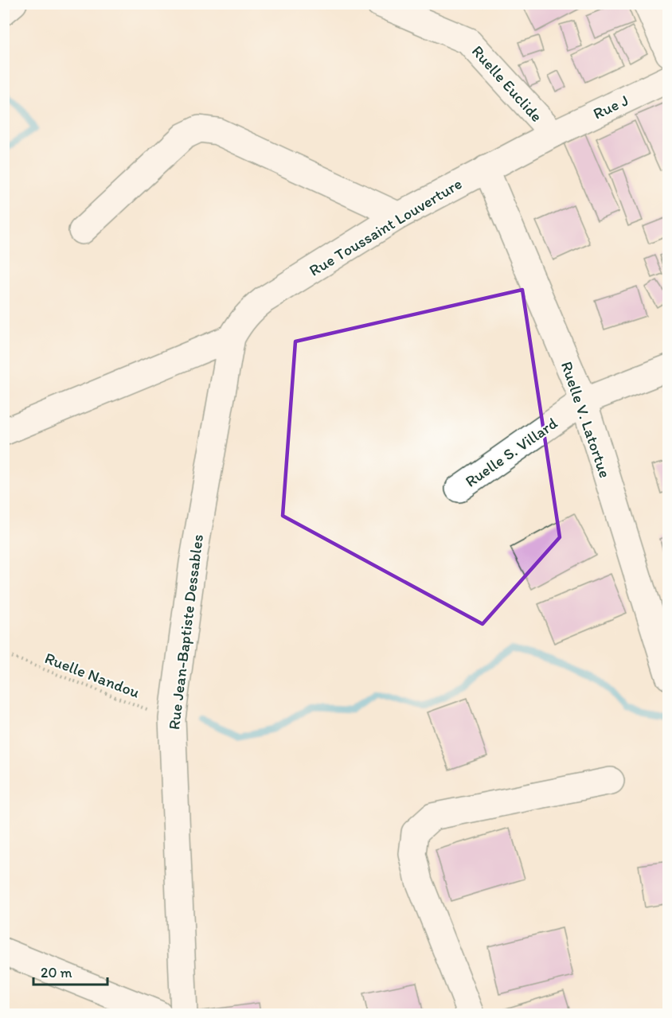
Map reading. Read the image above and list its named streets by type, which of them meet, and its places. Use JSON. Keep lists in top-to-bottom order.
{
  "streets": {
    "street": [
      "Ruelle Euclide",
      "Rue J",
      "Rue Toussaint Louverture",
      "Ruelle V. Latortue",
      "Ruelle S. Villard",
      "Rue Jean-Baptiste Dessables"
    ],
    "path": ["Ruelle Nandou"]
  },
  "crossings": [
    ["Ruelle Euclide", "Rue J"],
    ["Ruelle Euclide", "Rue Toussaint Louverture"],
    ["Rue J", "Rue Toussaint Louverture"],
    ["Rue Toussaint Louverture", "Ruelle V. Latortue"],
    ["Rue Toussaint Louverture", "Rue Jean-Baptiste Dessables"],
    ["Ruelle V. Latortue", "Ruelle S. Villard"],
    ["Rue Jean-Baptiste Dessables", "Ruelle Nandou"]
  ],
  "scale_bar": "20 m"
}
